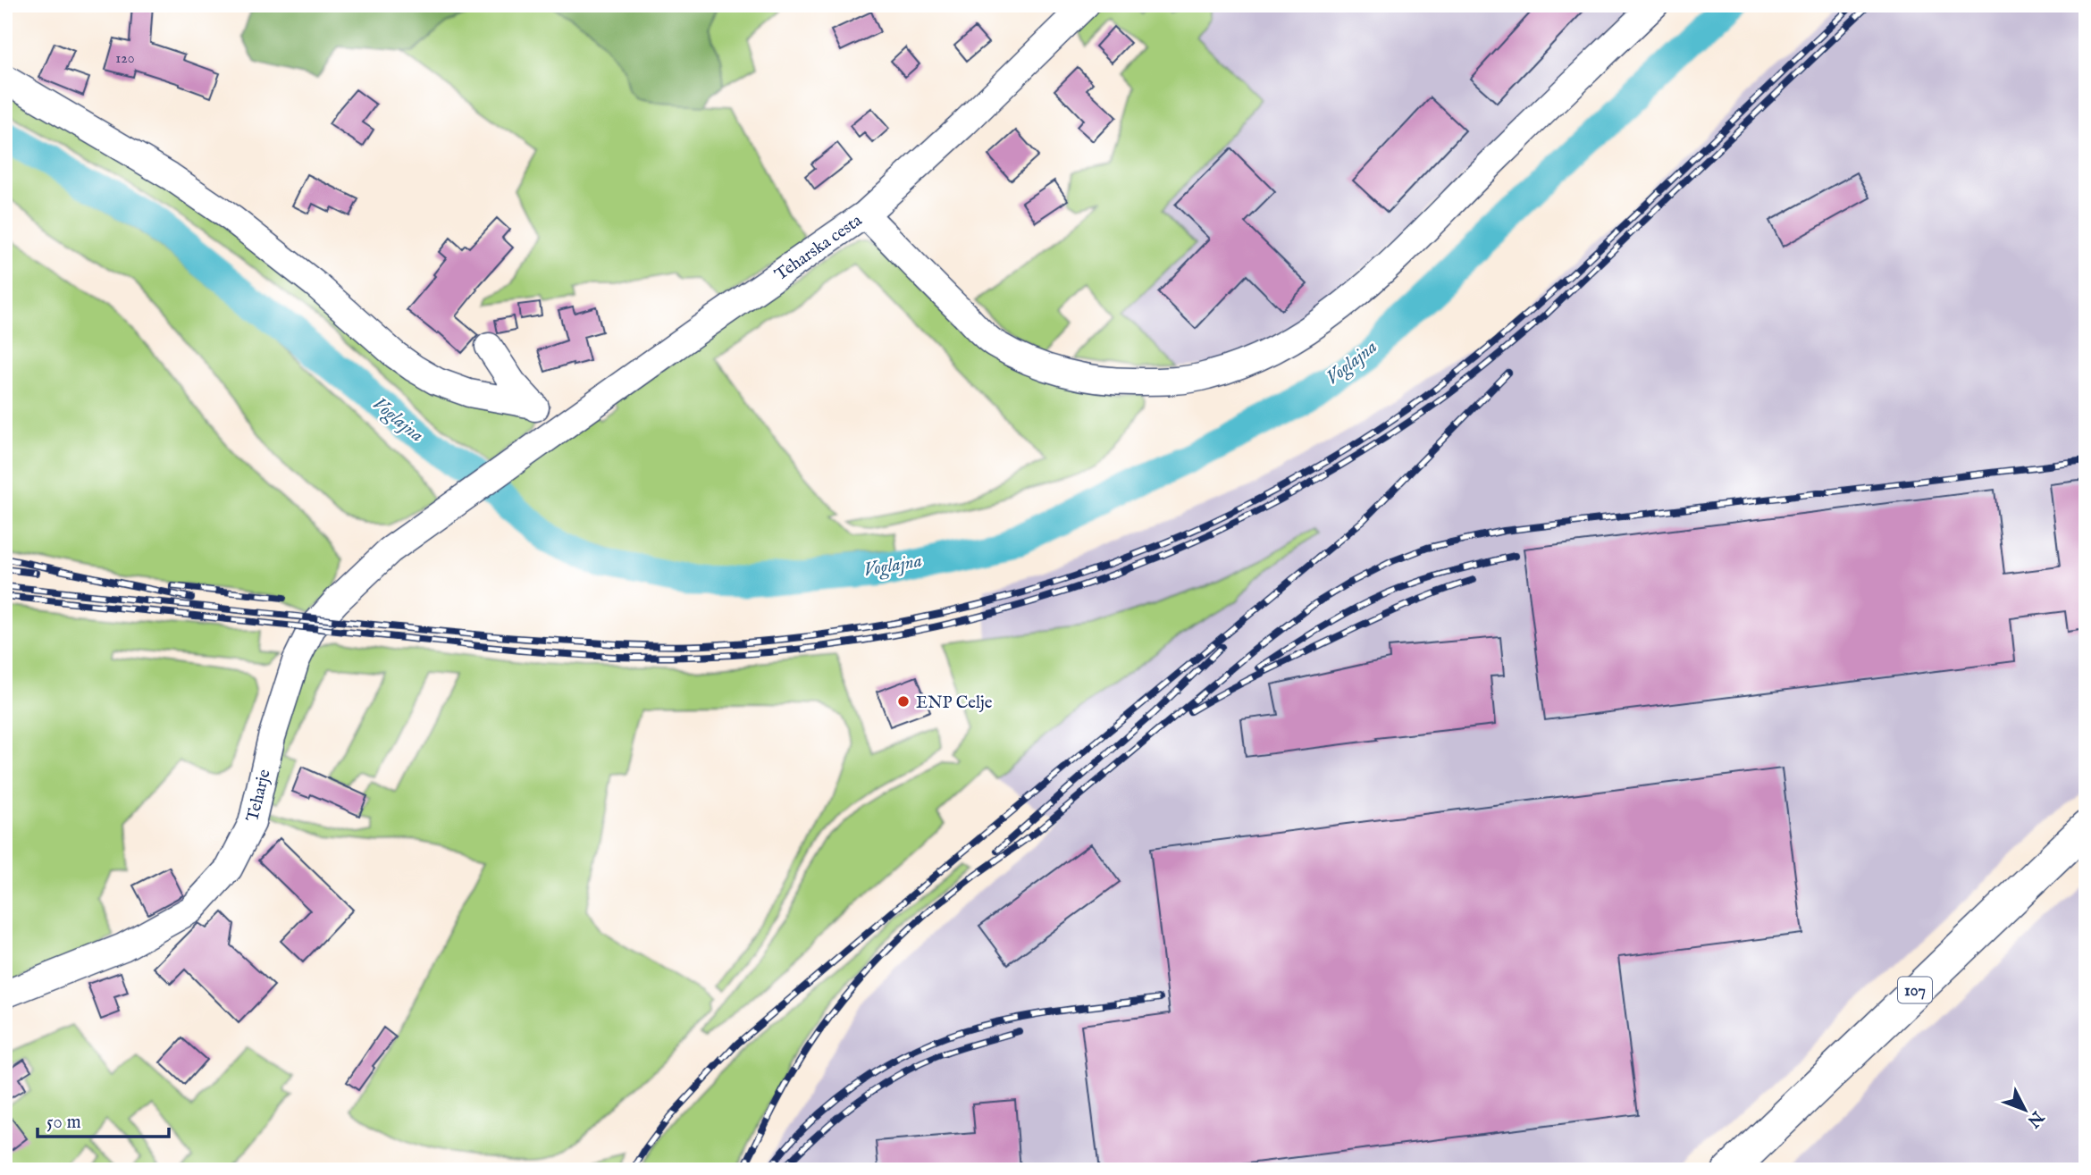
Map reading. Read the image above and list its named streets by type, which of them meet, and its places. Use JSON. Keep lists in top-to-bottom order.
{
  "streets": {
    "main road": ["107"],
    "street": ["Teharska cesta", "Teharje"]
  },
  "crossings": [
    ["Teharska cesta", "Teharje"]
  ],
  "water": ["Voglajna"],
  "places": ["ENP Celje"],
  "house_numbers": ["120"],
  "scale_bar": "50 m",
  "north": "bottom right"
}
